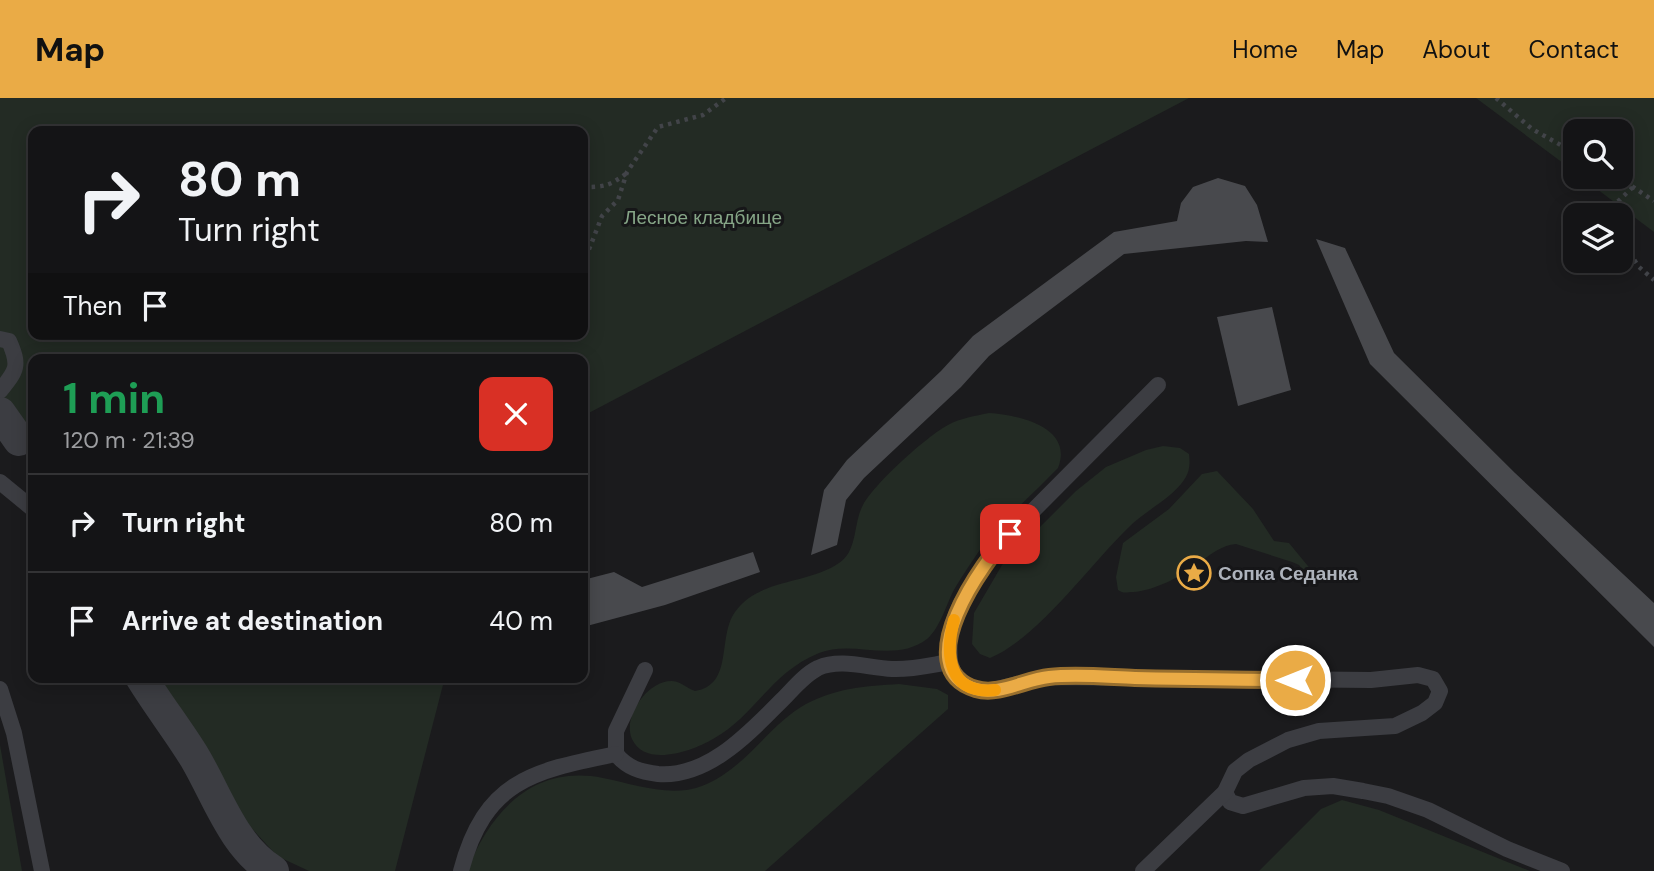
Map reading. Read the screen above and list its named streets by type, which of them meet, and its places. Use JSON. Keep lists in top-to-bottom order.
{
  "parks": ["Лесное кладбище"],
  "places": {
    "place": ["Сопка Седанка"]
  },
  "page": {
    "header": "Map",
    "nav": [
      "Home",
      "Map",
      "About",
      "Contact"
    ],
    "turn": ["80 m", "Turn right"],
    "then": "Then",
    "heading": ["1 min", "120 m · 21:39"],
    "list": [
      {
        "name": "Turn right",
        "value": "80 m"
      },
      {
        "name": "Arrive at destination",
        "value": "40 m"
      }
    ]
  }
}
